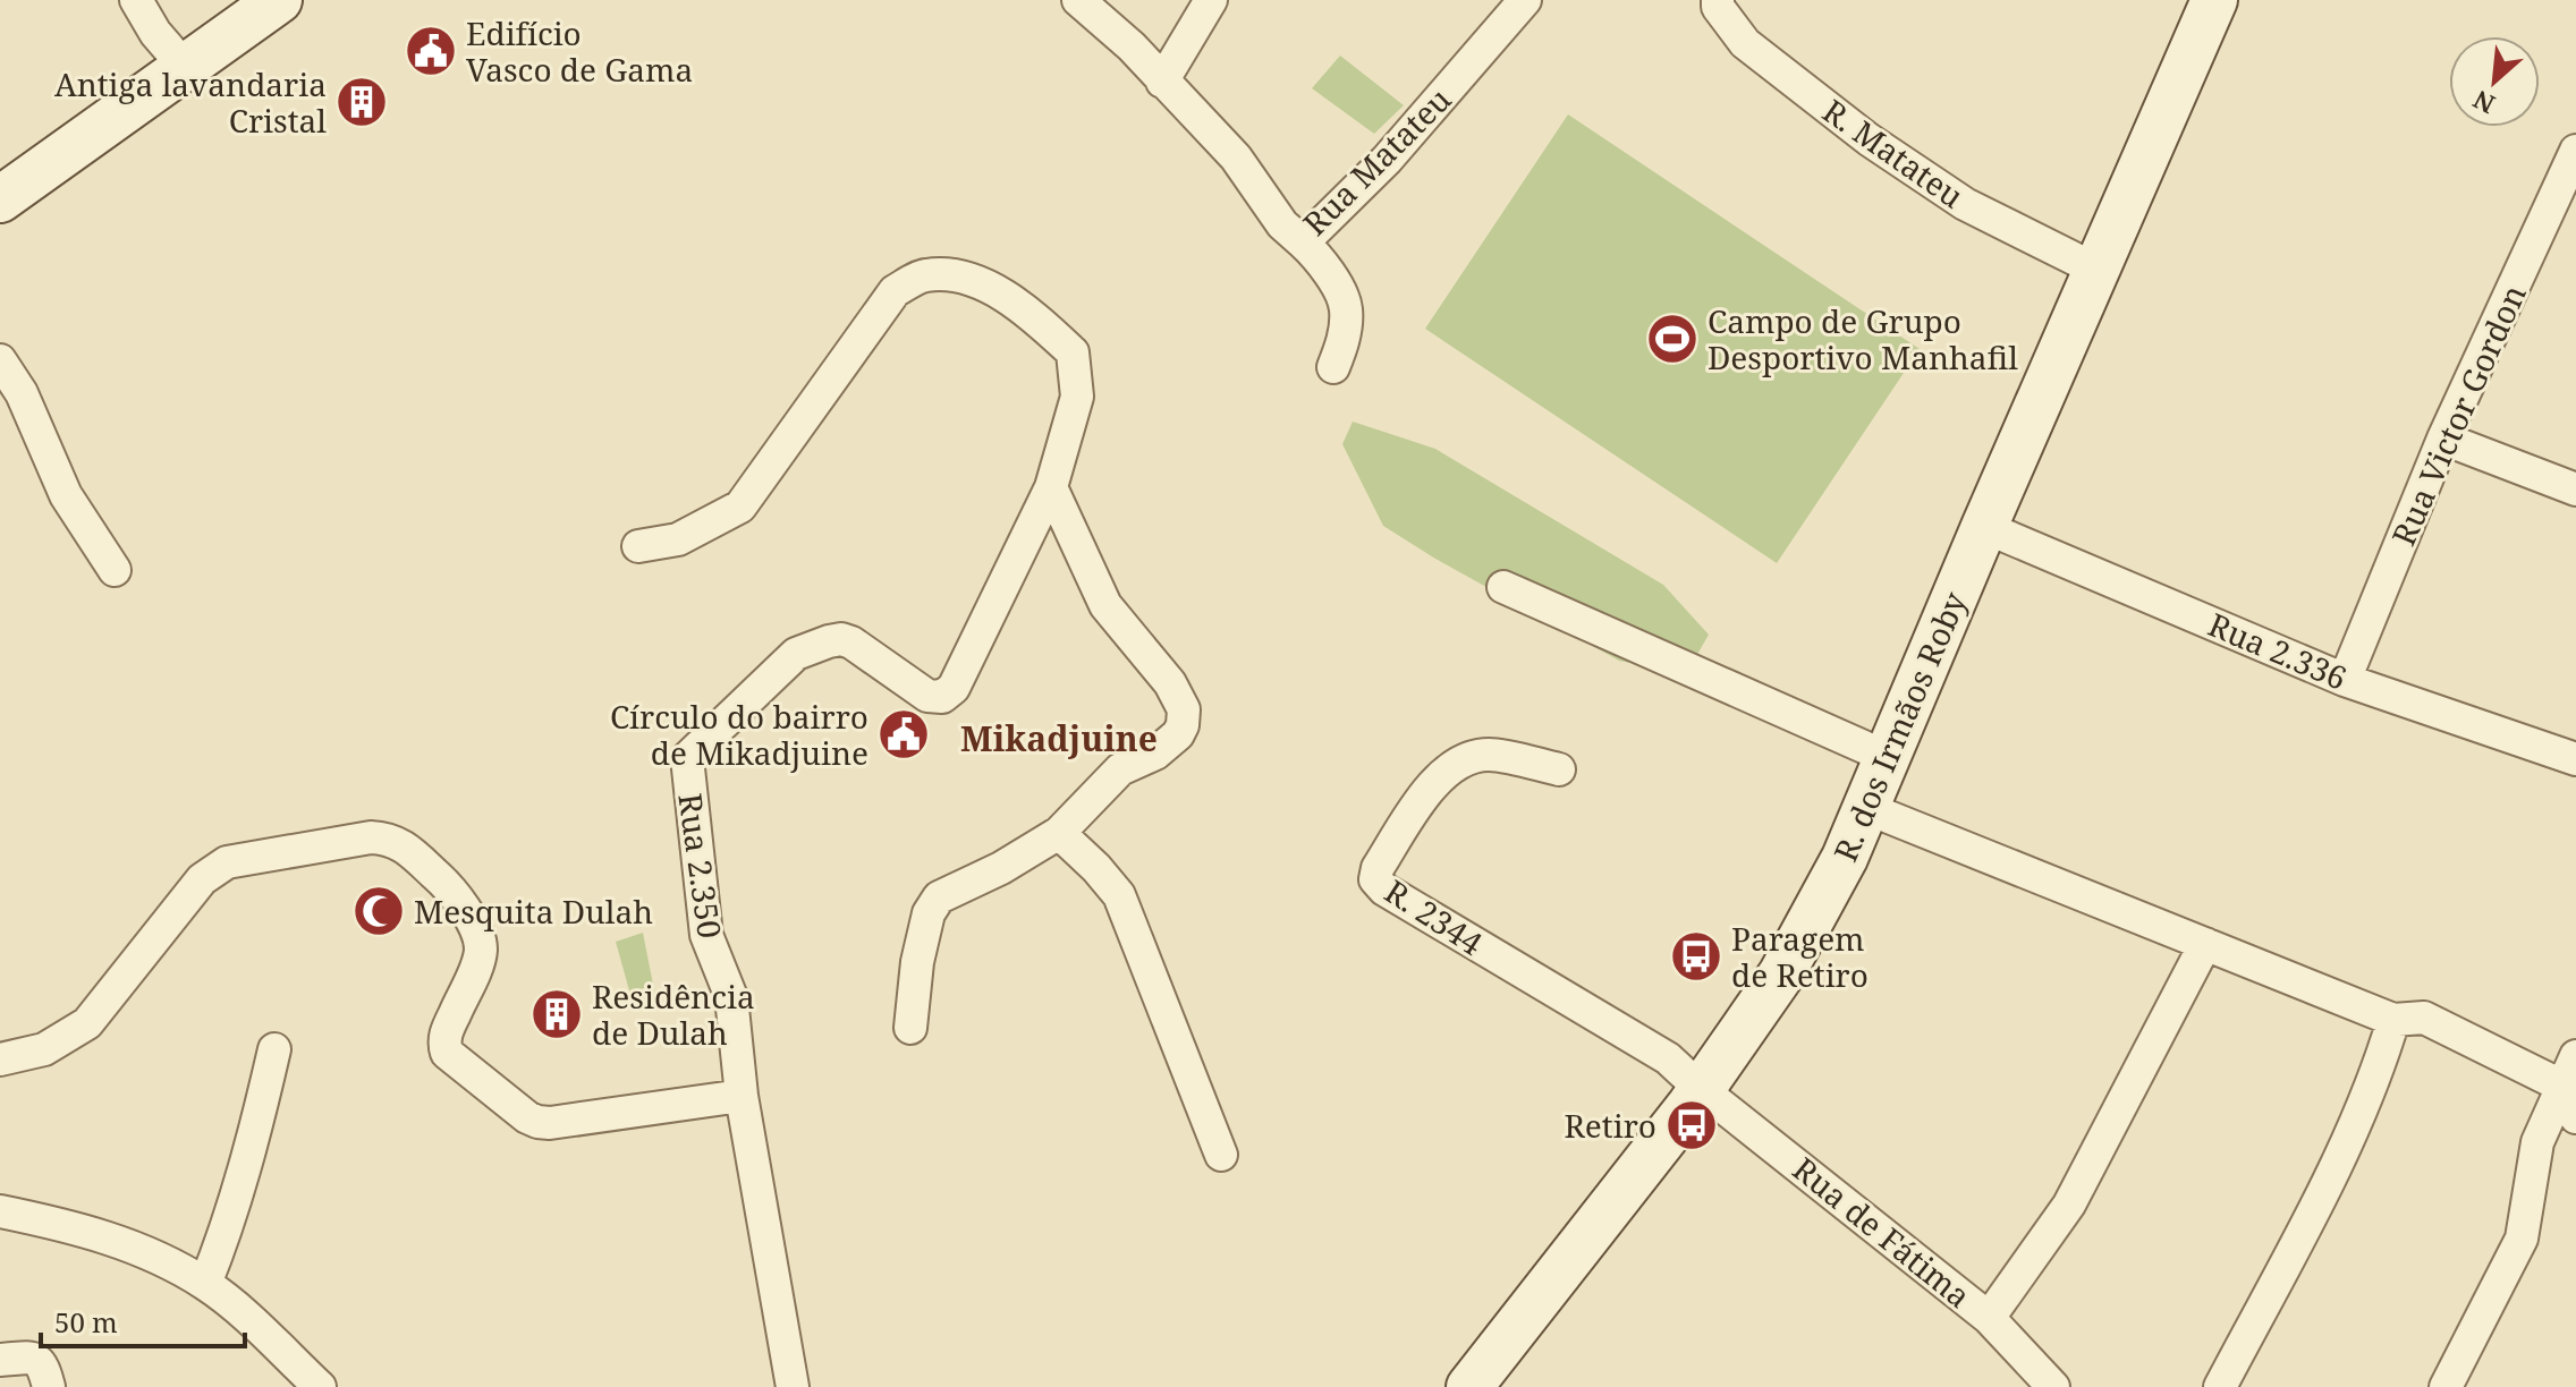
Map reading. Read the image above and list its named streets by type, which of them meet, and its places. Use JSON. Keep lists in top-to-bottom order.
{
  "streets": {
    "street": [
      "R. Matateu",
      "Rua Matateu",
      "Rua Victor Gordon",
      "Rua 2.336",
      "R. dos Irmãos Roby",
      "Rua 2.350",
      "R. 2344",
      "Rua de Fátima"
    ]
  },
  "crossings": [
    ["R. Matateu", "R. dos Irmãos Roby"],
    ["Rua Victor Gordon", "Rua 2.336"],
    ["Rua 2.336", "R. dos Irmãos Roby"],
    ["R. dos Irmãos Roby", "R. 2344"],
    ["R. dos Irmãos Roby", "Rua de Fátima"],
    ["R. 2344", "Rua de Fátima"]
  ],
  "districts": ["Mikadjuine"],
  "places": {
    "public building": ["Edifício Vasco de Gama", "Círculo do bairro de Mikadjuine"],
    "building": ["Antiga lavandaria Cristal", "Residência de Dulah"],
    "sports": ["Campo de Grupo Desportivo Manhafil"],
    "mosque": ["Mesquita Dulah"],
    "bus stop": ["Paragem de Retiro", "Retiro"]
  },
  "scale_bar": "50 m",
  "north": "bottom left"
}
